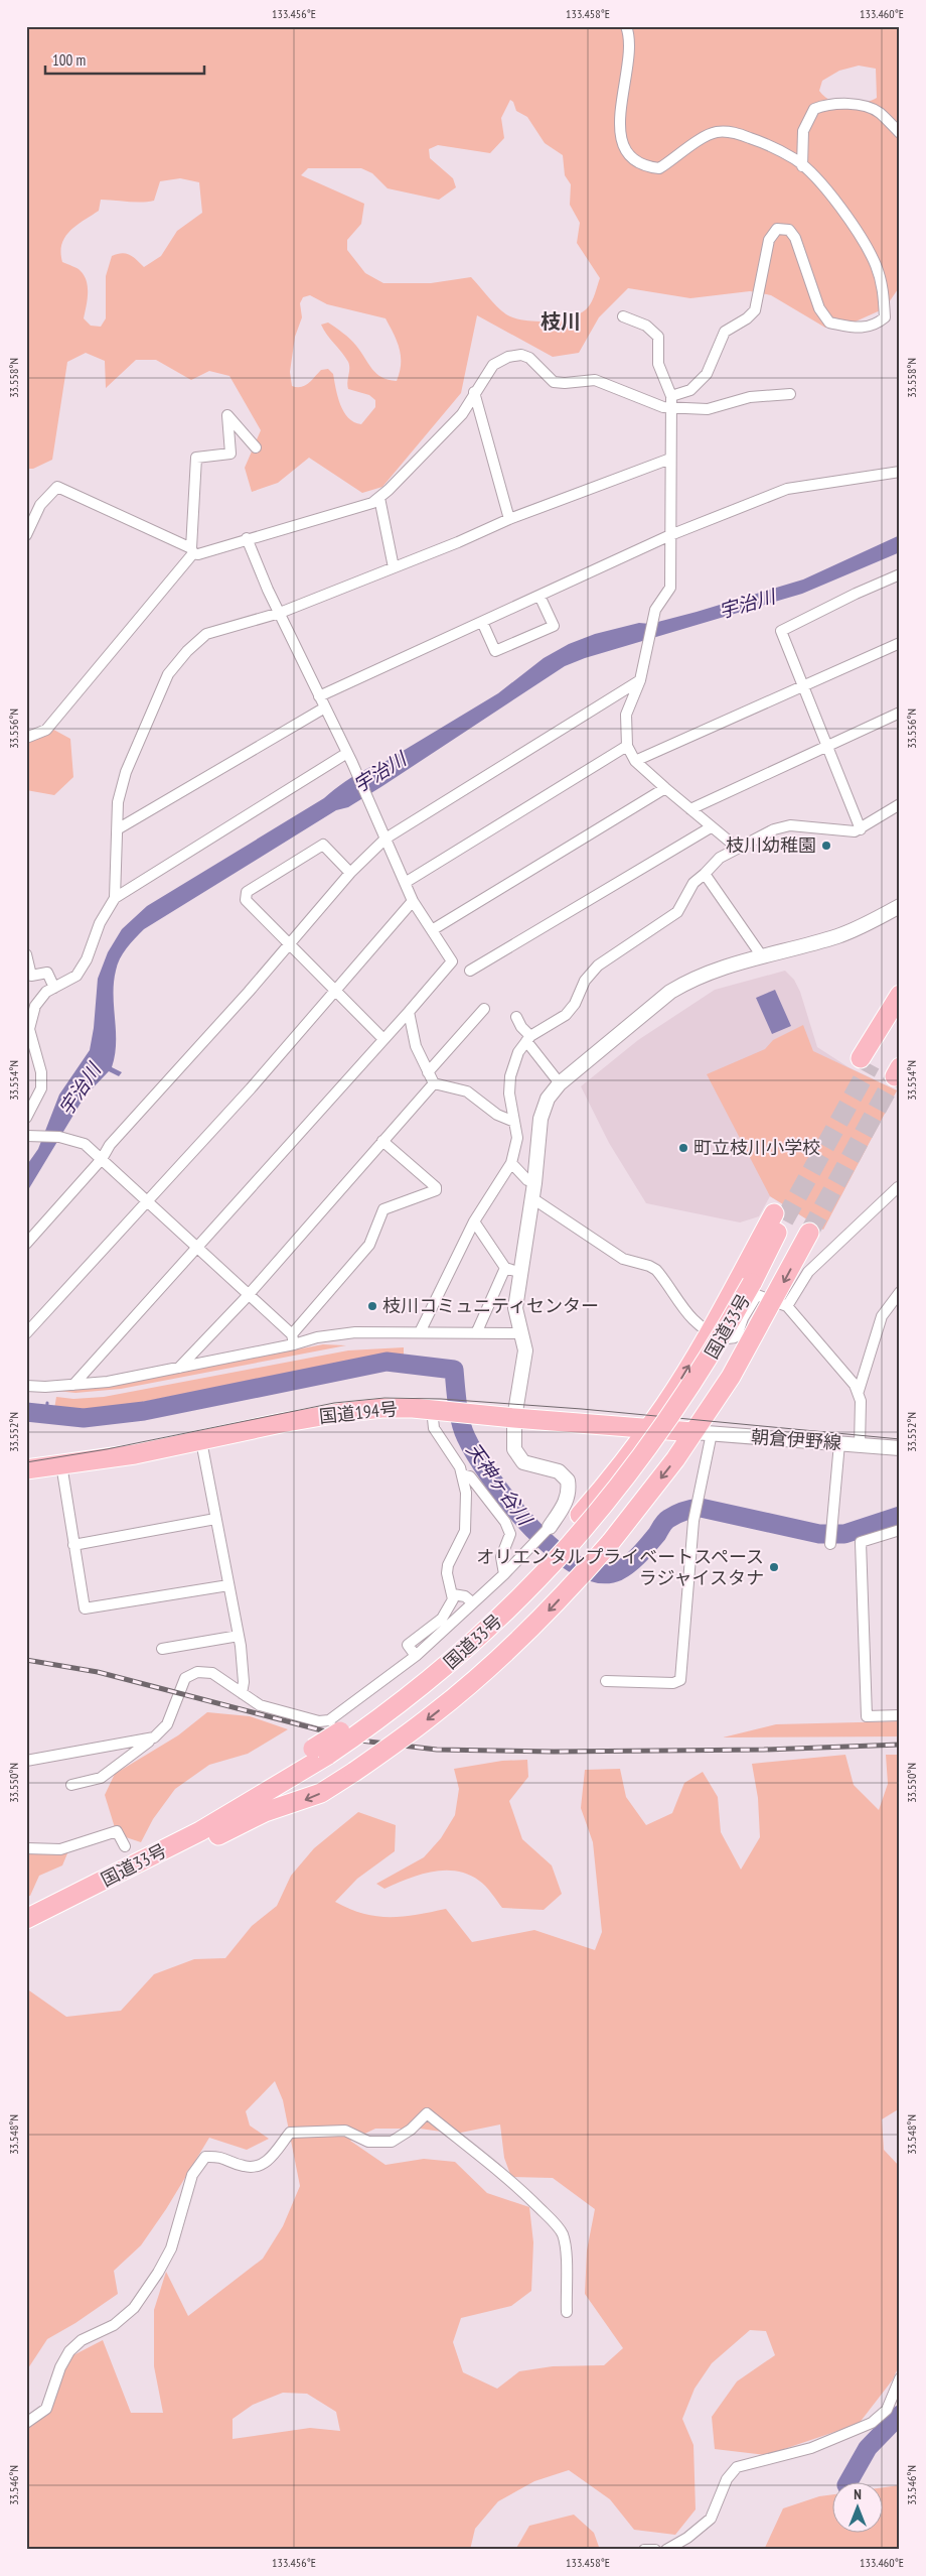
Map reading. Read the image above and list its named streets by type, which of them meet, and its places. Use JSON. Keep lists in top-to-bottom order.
{
  "streets": {
    "highway": ["国道33号", "国道194号"],
    "street": ["朝倉伊野線"]
  },
  "crossings": [
    ["国道194号", "朝倉伊野線"]
  ],
  "districts": ["枝川"],
  "water": ["宇治川", "天神ヶ谷川"],
  "places": [
    "枝川幼稚園",
    "町立枝川小学校",
    "枝川コミュニティセンター",
    "オリエンタルプライベートスペース ラジャイスタナ"
  ],
  "scale_bar": "100 m",
  "north": "top",
  "coordinates": [
    "133.456°E",
    "133.458°E",
    "133.460°E",
    "33.558°N",
    "33.556°N",
    "33.554°N",
    "33.552°N",
    "33.550°N",
    "33.548°N",
    "33.546°N"
  ]
}
